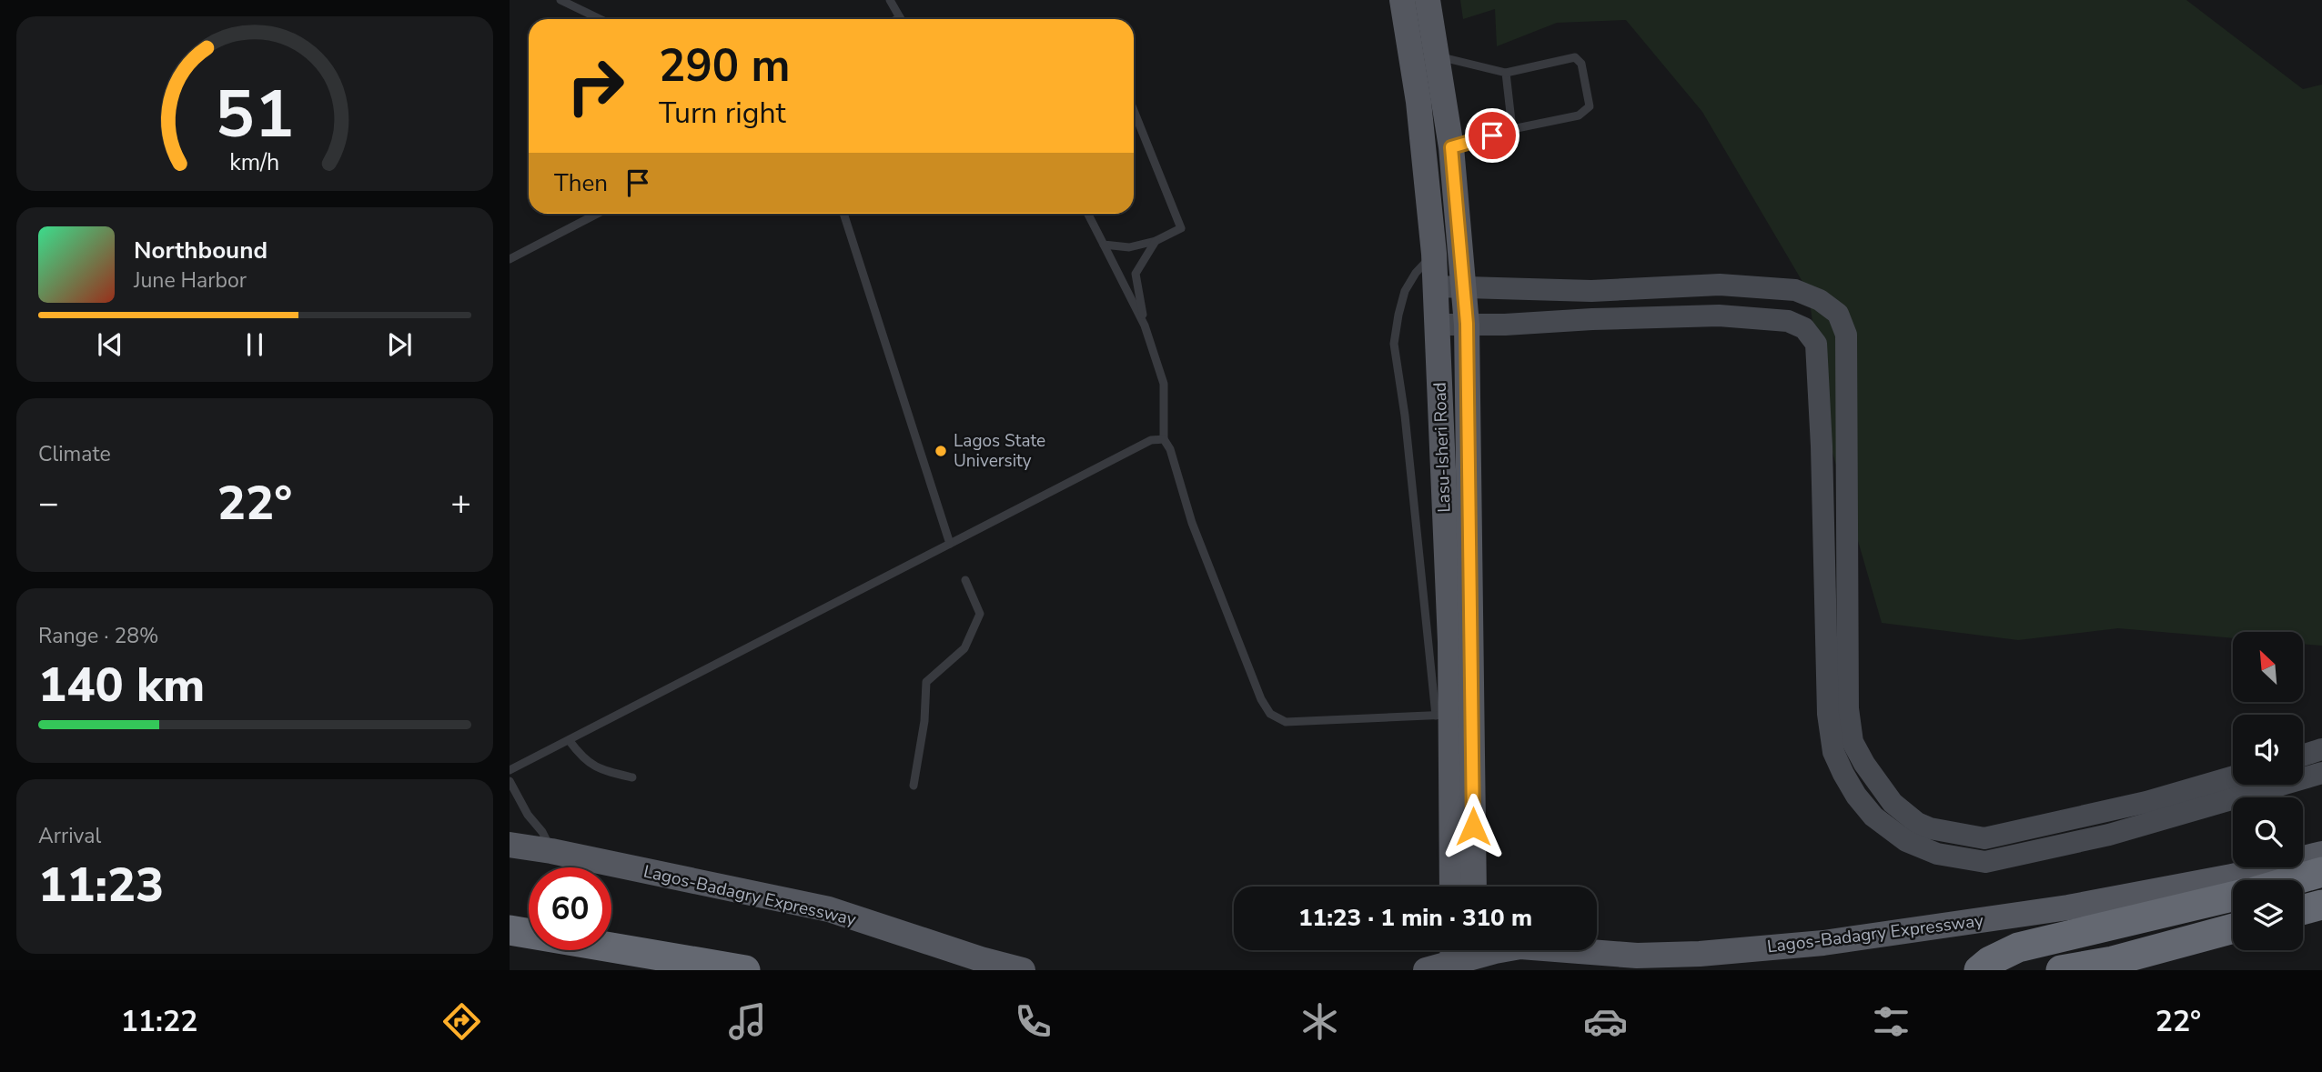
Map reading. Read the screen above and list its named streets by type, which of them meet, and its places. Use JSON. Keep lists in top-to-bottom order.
{
  "streets": {
    "main road": ["Lasu-Isheri Road", "Lagos-Badagry Expressway"]
  },
  "places": ["Lagos State University"],
  "north": "top left",
  "page": {
    "turn": ["290 m", "Turn right"],
    "then": "Then",
    "song": ["Northbound", "June Harbor"],
    "tile": [
      "Climate",
      ["Range · 28%", "140 km"],
      ["Arrival", "11:23"]
    ],
    "heat": ["−", "22°", "+"],
    "limit": "60",
    "trip": "11:23 · 1 min · 310 m",
    "tabs": ["11:22", "22°"],
    "gauge": ["51", "km/h"]
  }
}
